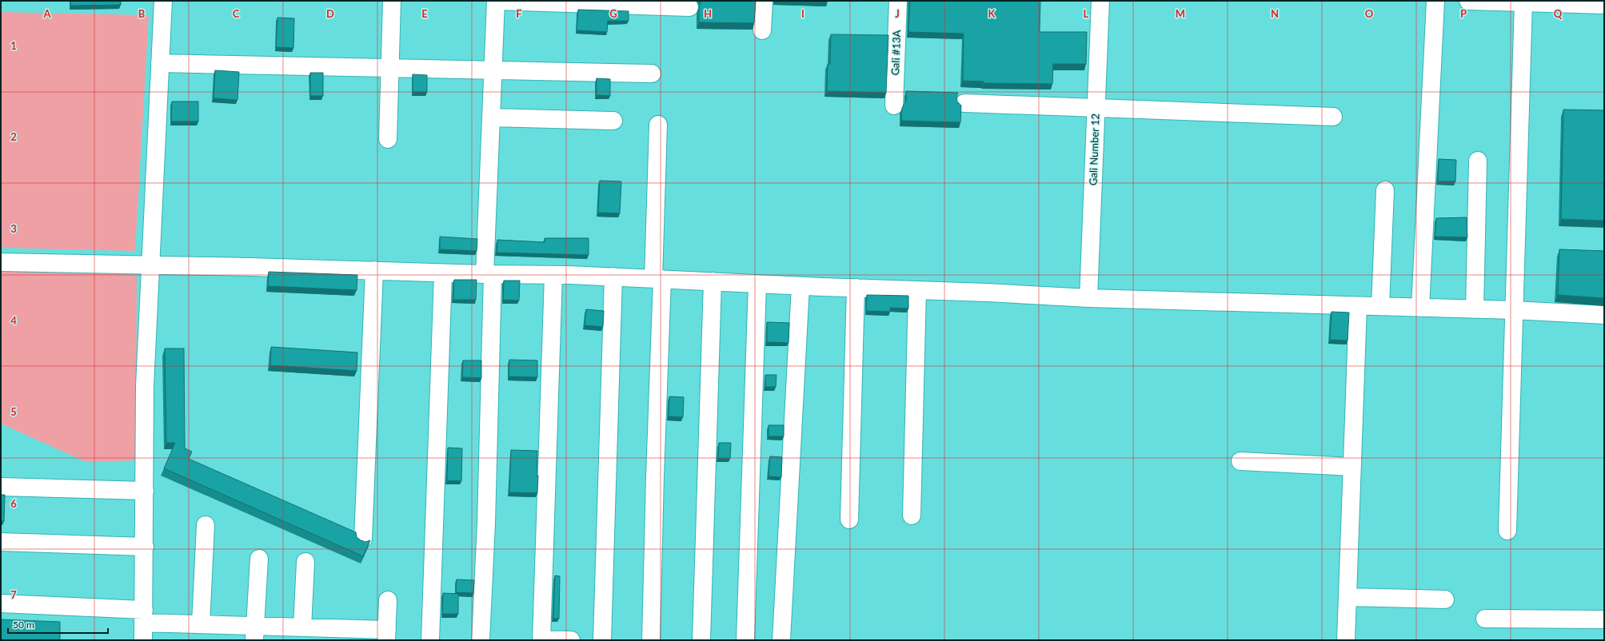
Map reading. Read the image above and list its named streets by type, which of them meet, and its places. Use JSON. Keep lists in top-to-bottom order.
{
  "streets": {
    "street": ["Gali #13A", "Gali Number 12"]
  },
  "scale_bar": "50 m",
  "grid": {
    "columns": [
      "A",
      "B",
      "C",
      "D",
      "E",
      "F",
      "G",
      "H",
      "I",
      "J",
      "K",
      "L",
      "M",
      "N",
      "O",
      "P",
      "Q"
    ],
    "rows": [
      "1",
      "2",
      "3",
      "4",
      "5",
      "6",
      "7"
    ]
  }
}
